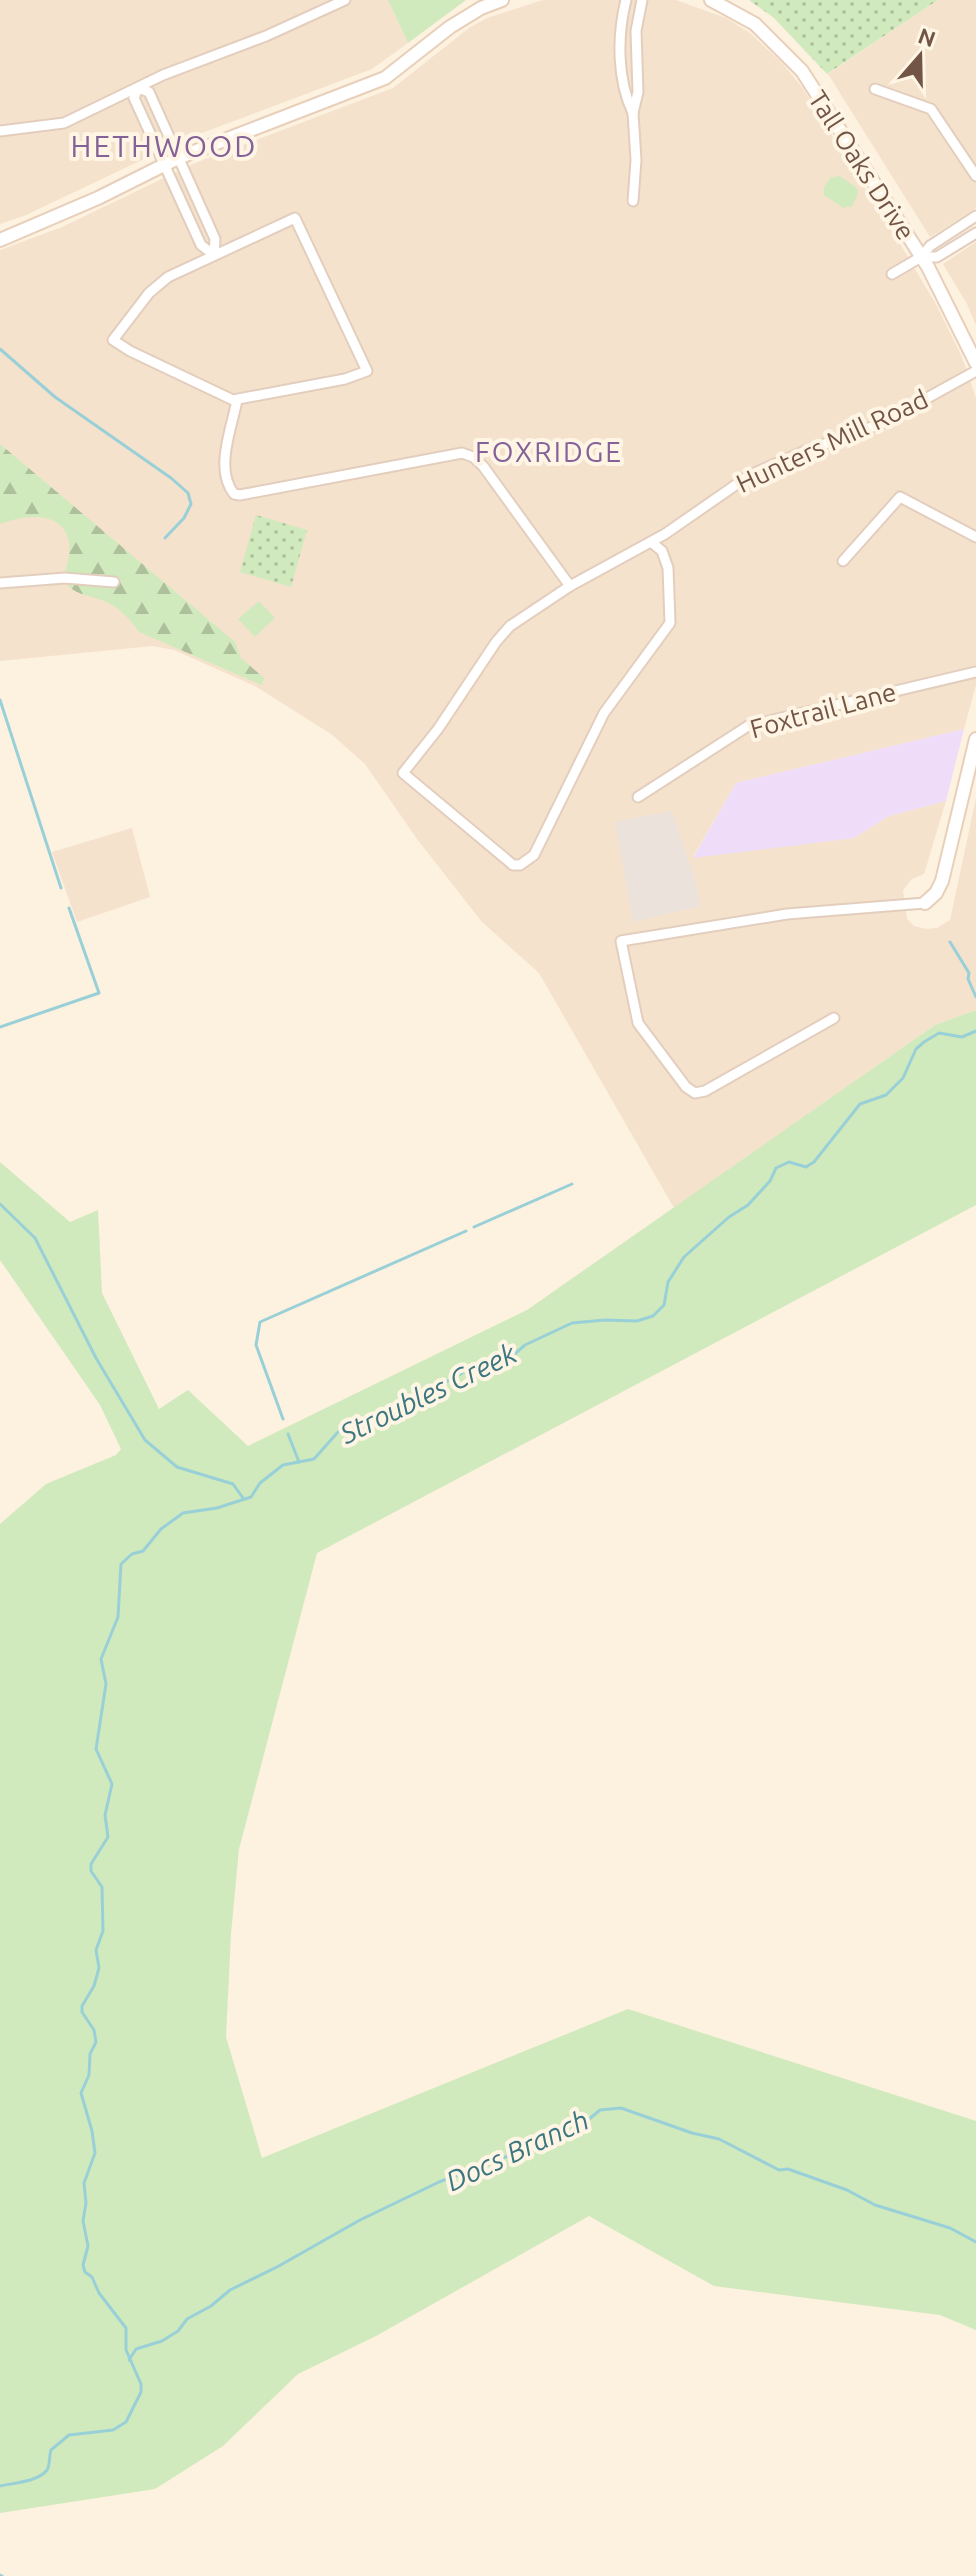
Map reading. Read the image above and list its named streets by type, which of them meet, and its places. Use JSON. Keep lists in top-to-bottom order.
{
  "streets": {
    "street": ["Tall Oaks Drive", "Hunters Mill Road", "Foxtrail Lane"]
  },
  "districts": ["HETHWOOD", "FOXRIDGE"],
  "water": ["Stroubles Creek", "Docs Branch"],
  "north": "top"
}
